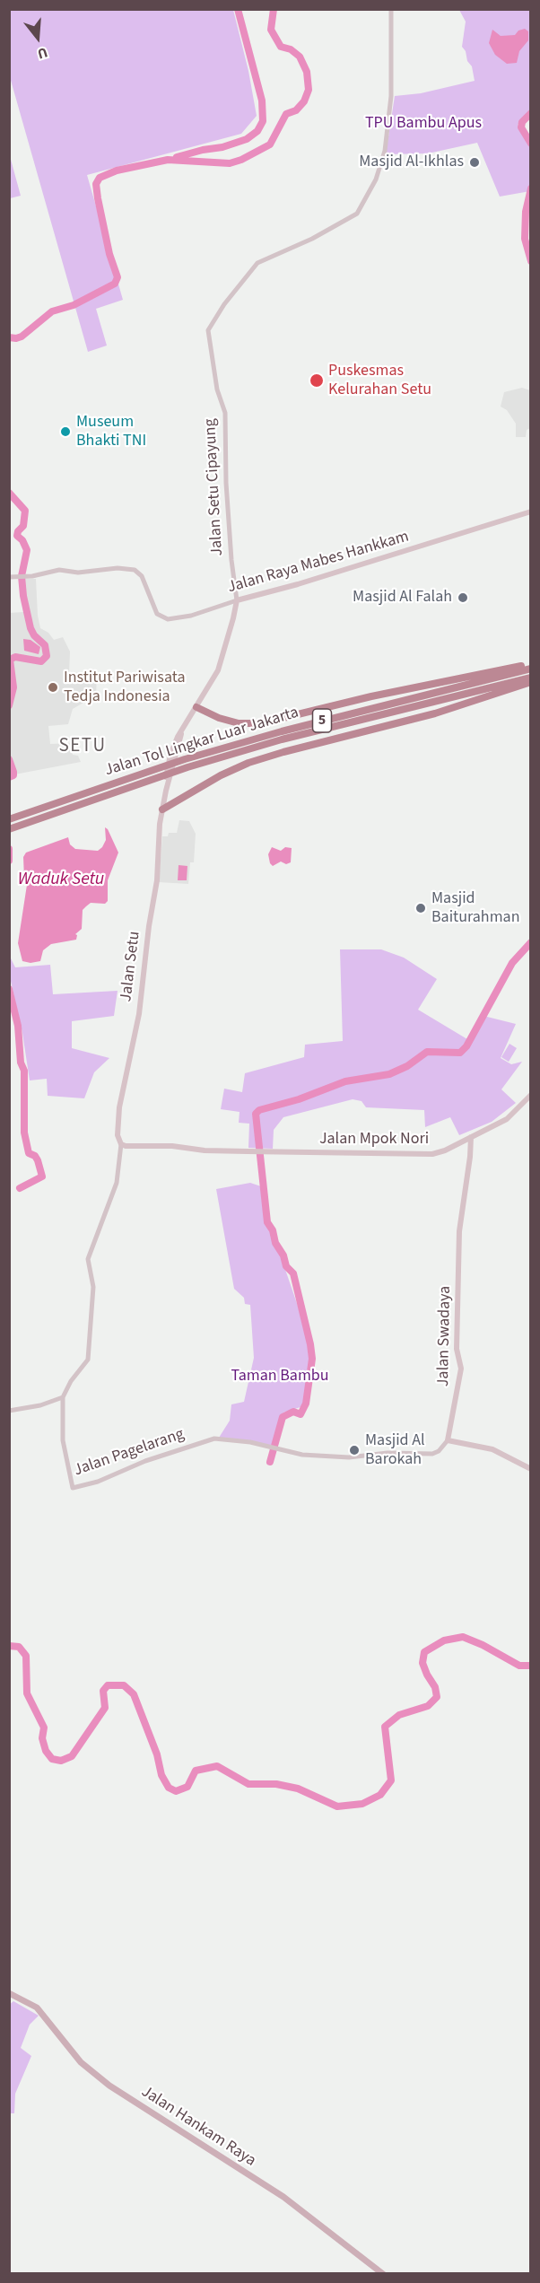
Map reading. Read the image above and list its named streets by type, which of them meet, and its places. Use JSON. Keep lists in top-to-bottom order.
{
  "streets": {
    "highway": ["5", "Jalan Tol Lingkar Luar Jakarta"],
    "main road": [
      "Jalan Raya Mabes Hankkam",
      "Jalan Setu",
      "Jalan Mpok Nori",
      "Jalan Swadaya",
      "Jalan Hankam Raya"
    ],
    "street": ["Jalan Setu Cipayung", "Jalan Pagelarang"]
  },
  "crossings": [
    ["Jalan Setu Cipayung", "Jalan Raya Mabes Hankkam"],
    ["Jalan Setu Cipayung", "Jalan Setu"],
    ["Jalan Raya Mabes Hankkam", "Jalan Setu"],
    ["Jalan Setu", "Jalan Mpok Nori"],
    ["Jalan Mpok Nori", "Jalan Swadaya"],
    ["Jalan Swadaya", "Jalan Pagelarang"]
  ],
  "districts": ["SETU"],
  "water": ["Waduk Setu"],
  "parks": ["TPU Bambu Apus", "Taman Bambu"],
  "places": [
    "Masjid Al-Ikhlas",
    "Puskesmas Kelurahan Setu",
    "Museum Bhakti TNI",
    "Masjid Al Falah",
    "Institut Pariwisata Tedja Indonesia",
    "Masjid Baiturahman",
    "Masjid Al Barokah"
  ],
  "north": "bottom"
}
